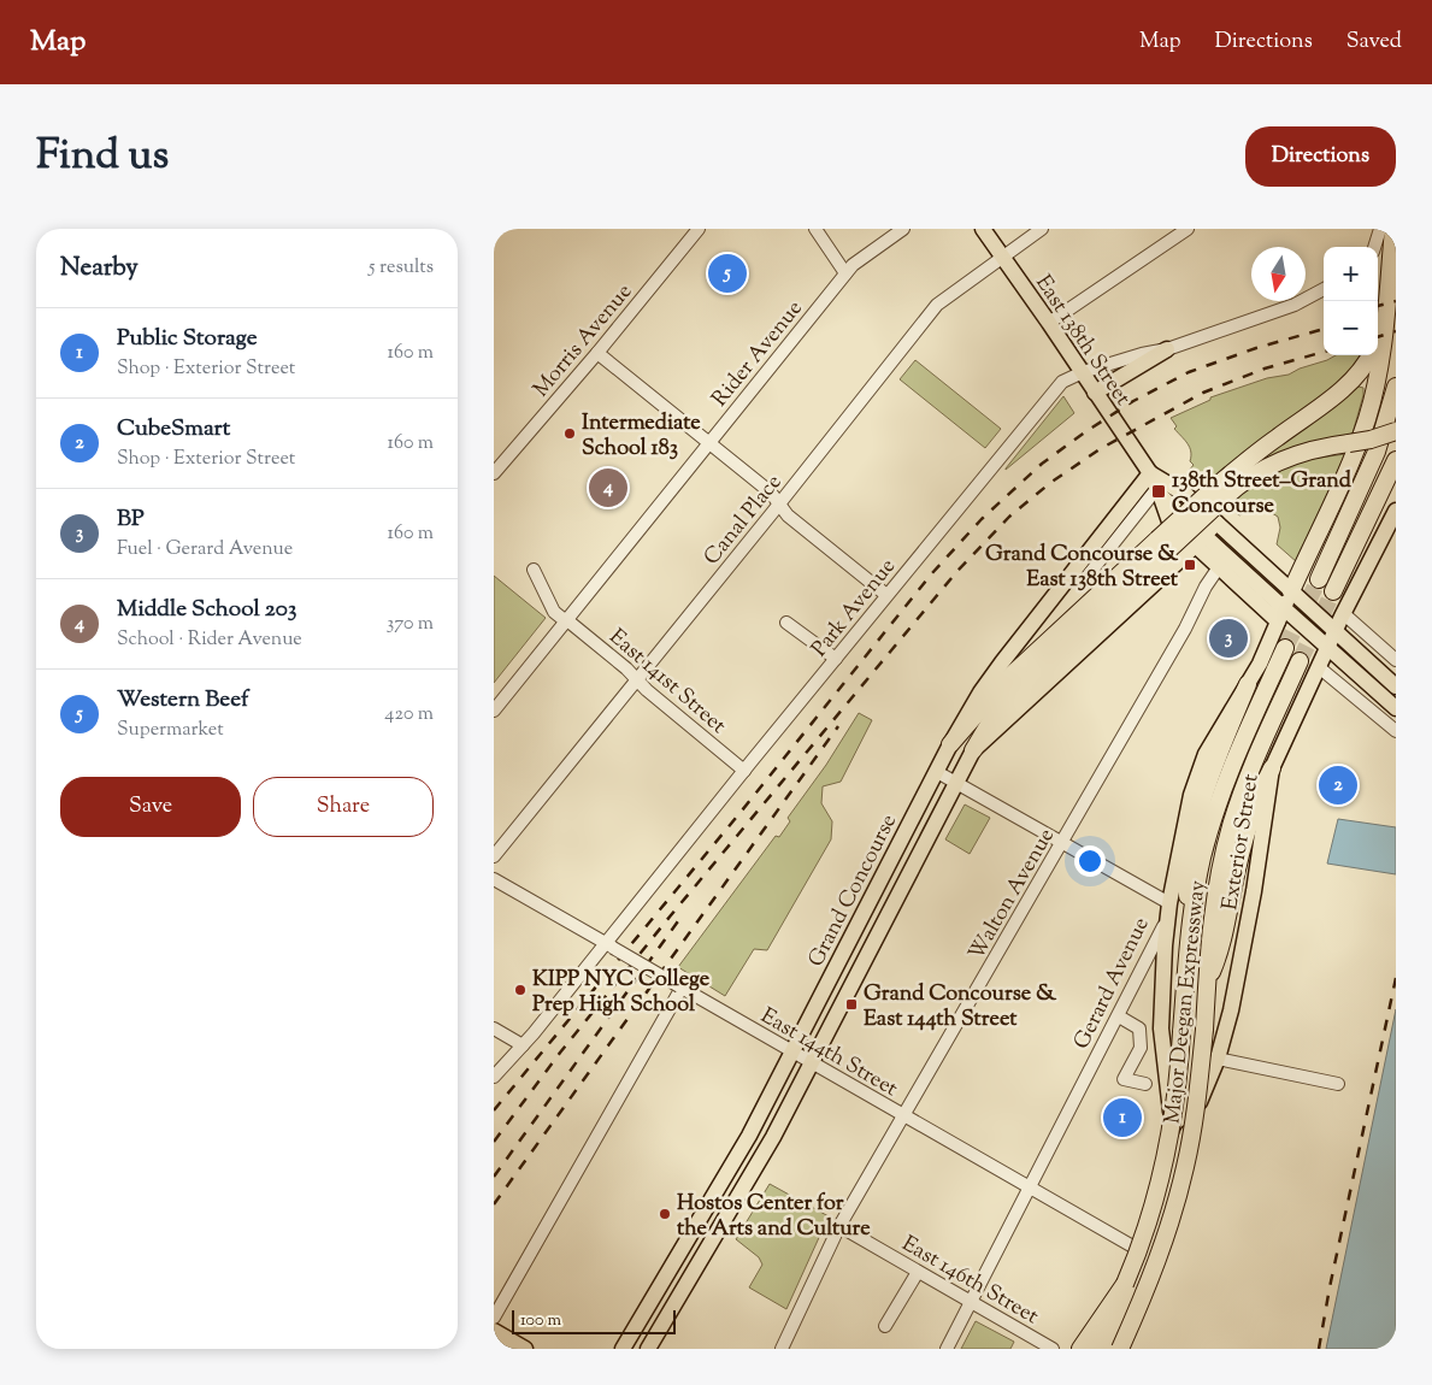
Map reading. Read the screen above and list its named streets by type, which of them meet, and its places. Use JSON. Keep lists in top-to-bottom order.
{
  "streets": {
    "highway": ["Major Deegan Expressway"],
    "main road": [
      "East 138th Street",
      "Exterior Street",
      "Grand Concourse",
      "Gerard Avenue"
    ],
    "street": [
      "Morris Avenue",
      "Rider Avenue",
      "Canal Place",
      "Park Avenue",
      "East 141st Street",
      "Walton Avenue",
      "East 144th Street",
      "East 146th Street"
    ]
  },
  "crossings": [
    ["East 138th Street", "Canal Place"],
    ["East 138th Street", "Park Avenue"],
    ["East 138th Street", "Exterior Street"],
    ["East 138th Street", "Grand Concourse"],
    ["East 138th Street", "Walton Avenue"],
    ["East 138th Street", "Gerard Avenue"],
    ["Rider Avenue", "East 141st Street"],
    ["Canal Place", "East 141st Street"],
    ["Park Avenue", "East 141st Street"],
    ["Park Avenue", "East 144th Street"],
    ["Exterior Street", "Gerard Avenue"],
    ["Exterior Street", "East 144th Street"],
    ["Grand Concourse", "East 144th Street"],
    ["Walton Avenue", "East 144th Street"],
    ["Walton Avenue", "East 146th Street"],
    ["Gerard Avenue", "East 144th Street"],
    ["Gerard Avenue", "East 146th Street"]
  ],
  "places": {
    "other": ["Intermediate School 183", "KIPP NYC College Prep High School", "Hostos Center for the Arts and Culture"],
    "transit": ["138th Street–Grand Concourse", "Grand Concourse & East 138th Street", "Grand Concourse & East 144th Street"]
  },
  "scale_bar": "100 m",
  "north": "bottom",
  "page": {
    "header": "Map",
    "nav": ["Map", "Directions", "Saved"],
    "title": "Find us",
    "buttons": [
      "Directions",
      ["Save", "Share"]
    ],
    "heading": ["Nearby", "5 results"],
    "map_buttons": ["+", "−"],
    "pins": [
      "5",
      "4",
      "3",
      "2",
      "1"
    ],
    "list": [
      {
        "mark": "1",
        "name": "Public Storage",
        "note": "Shop · Exterior Street",
        "value": "160 m"
      },
      {
        "mark": "2",
        "name": "CubeSmart",
        "note": "Shop · Exterior Street",
        "value": "160 m"
      },
      {
        "mark": "3",
        "name": "BP",
        "note": "Fuel · Gerard Avenue",
        "value": "160 m"
      },
      {
        "mark": "4",
        "name": "Middle School 203",
        "note": "School · Rider Avenue",
        "value": "370 m"
      },
      {
        "mark": "5",
        "name": "Western Beef",
        "note": "Supermarket",
        "value": "420 m"
      }
    ],
    "scale": "100 m"
  }
}
